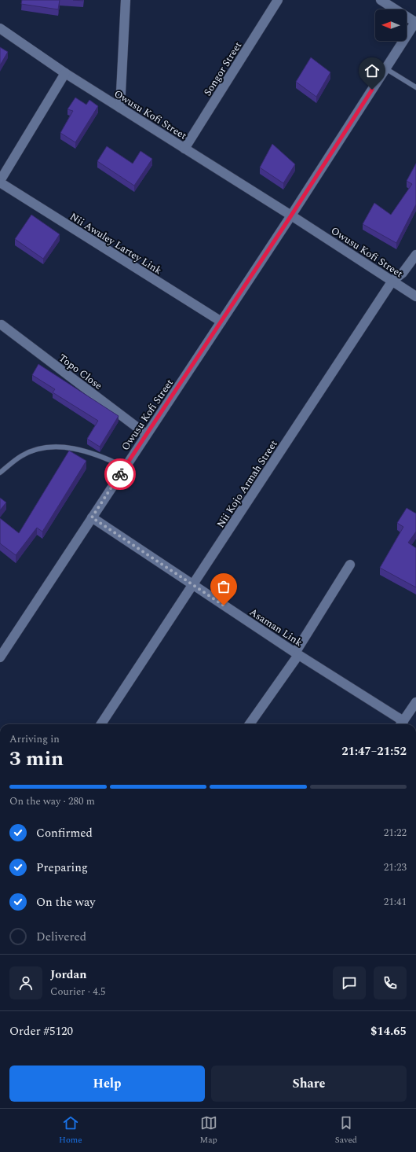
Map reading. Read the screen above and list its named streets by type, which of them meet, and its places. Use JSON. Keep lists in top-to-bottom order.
{
  "streets": {
    "street": [
      "Songor Street",
      "Owusu Kofi Street",
      "Nii Awuley Lartey Link",
      "Topo Close",
      "Nii Kojo Armah Street",
      "Asaman Link"
    ]
  },
  "crossings": [
    ["Songor Street", "Owusu Kofi Street"],
    ["Owusu Kofi Street", "Nii Awuley Lartey Link"],
    ["Owusu Kofi Street", "Topo Close"],
    ["Owusu Kofi Street", "Nii Kojo Armah Street"],
    ["Owusu Kofi Street", "Asaman Link"],
    ["Nii Kojo Armah Street", "Asaman Link"]
  ],
  "north": "left",
  "page": {
    "heading": ["3 min", "Arriving in", "21:47–21:52"],
    "panel": [
      "Jordan",
      "Courier · 4.5",
      "Order #5120",
      "$14.65"
    ],
    "bar": "On the way · 280 m",
    "list": [
      ["Confirmed", "21:22"],
      ["Preparing", "21:23"],
      ["On the way", "21:41"],
      "Delivered"
    ],
    "buttons": ["Help", "Share"],
    "tabs": ["Home", "Map", "Saved"]
  }
}
